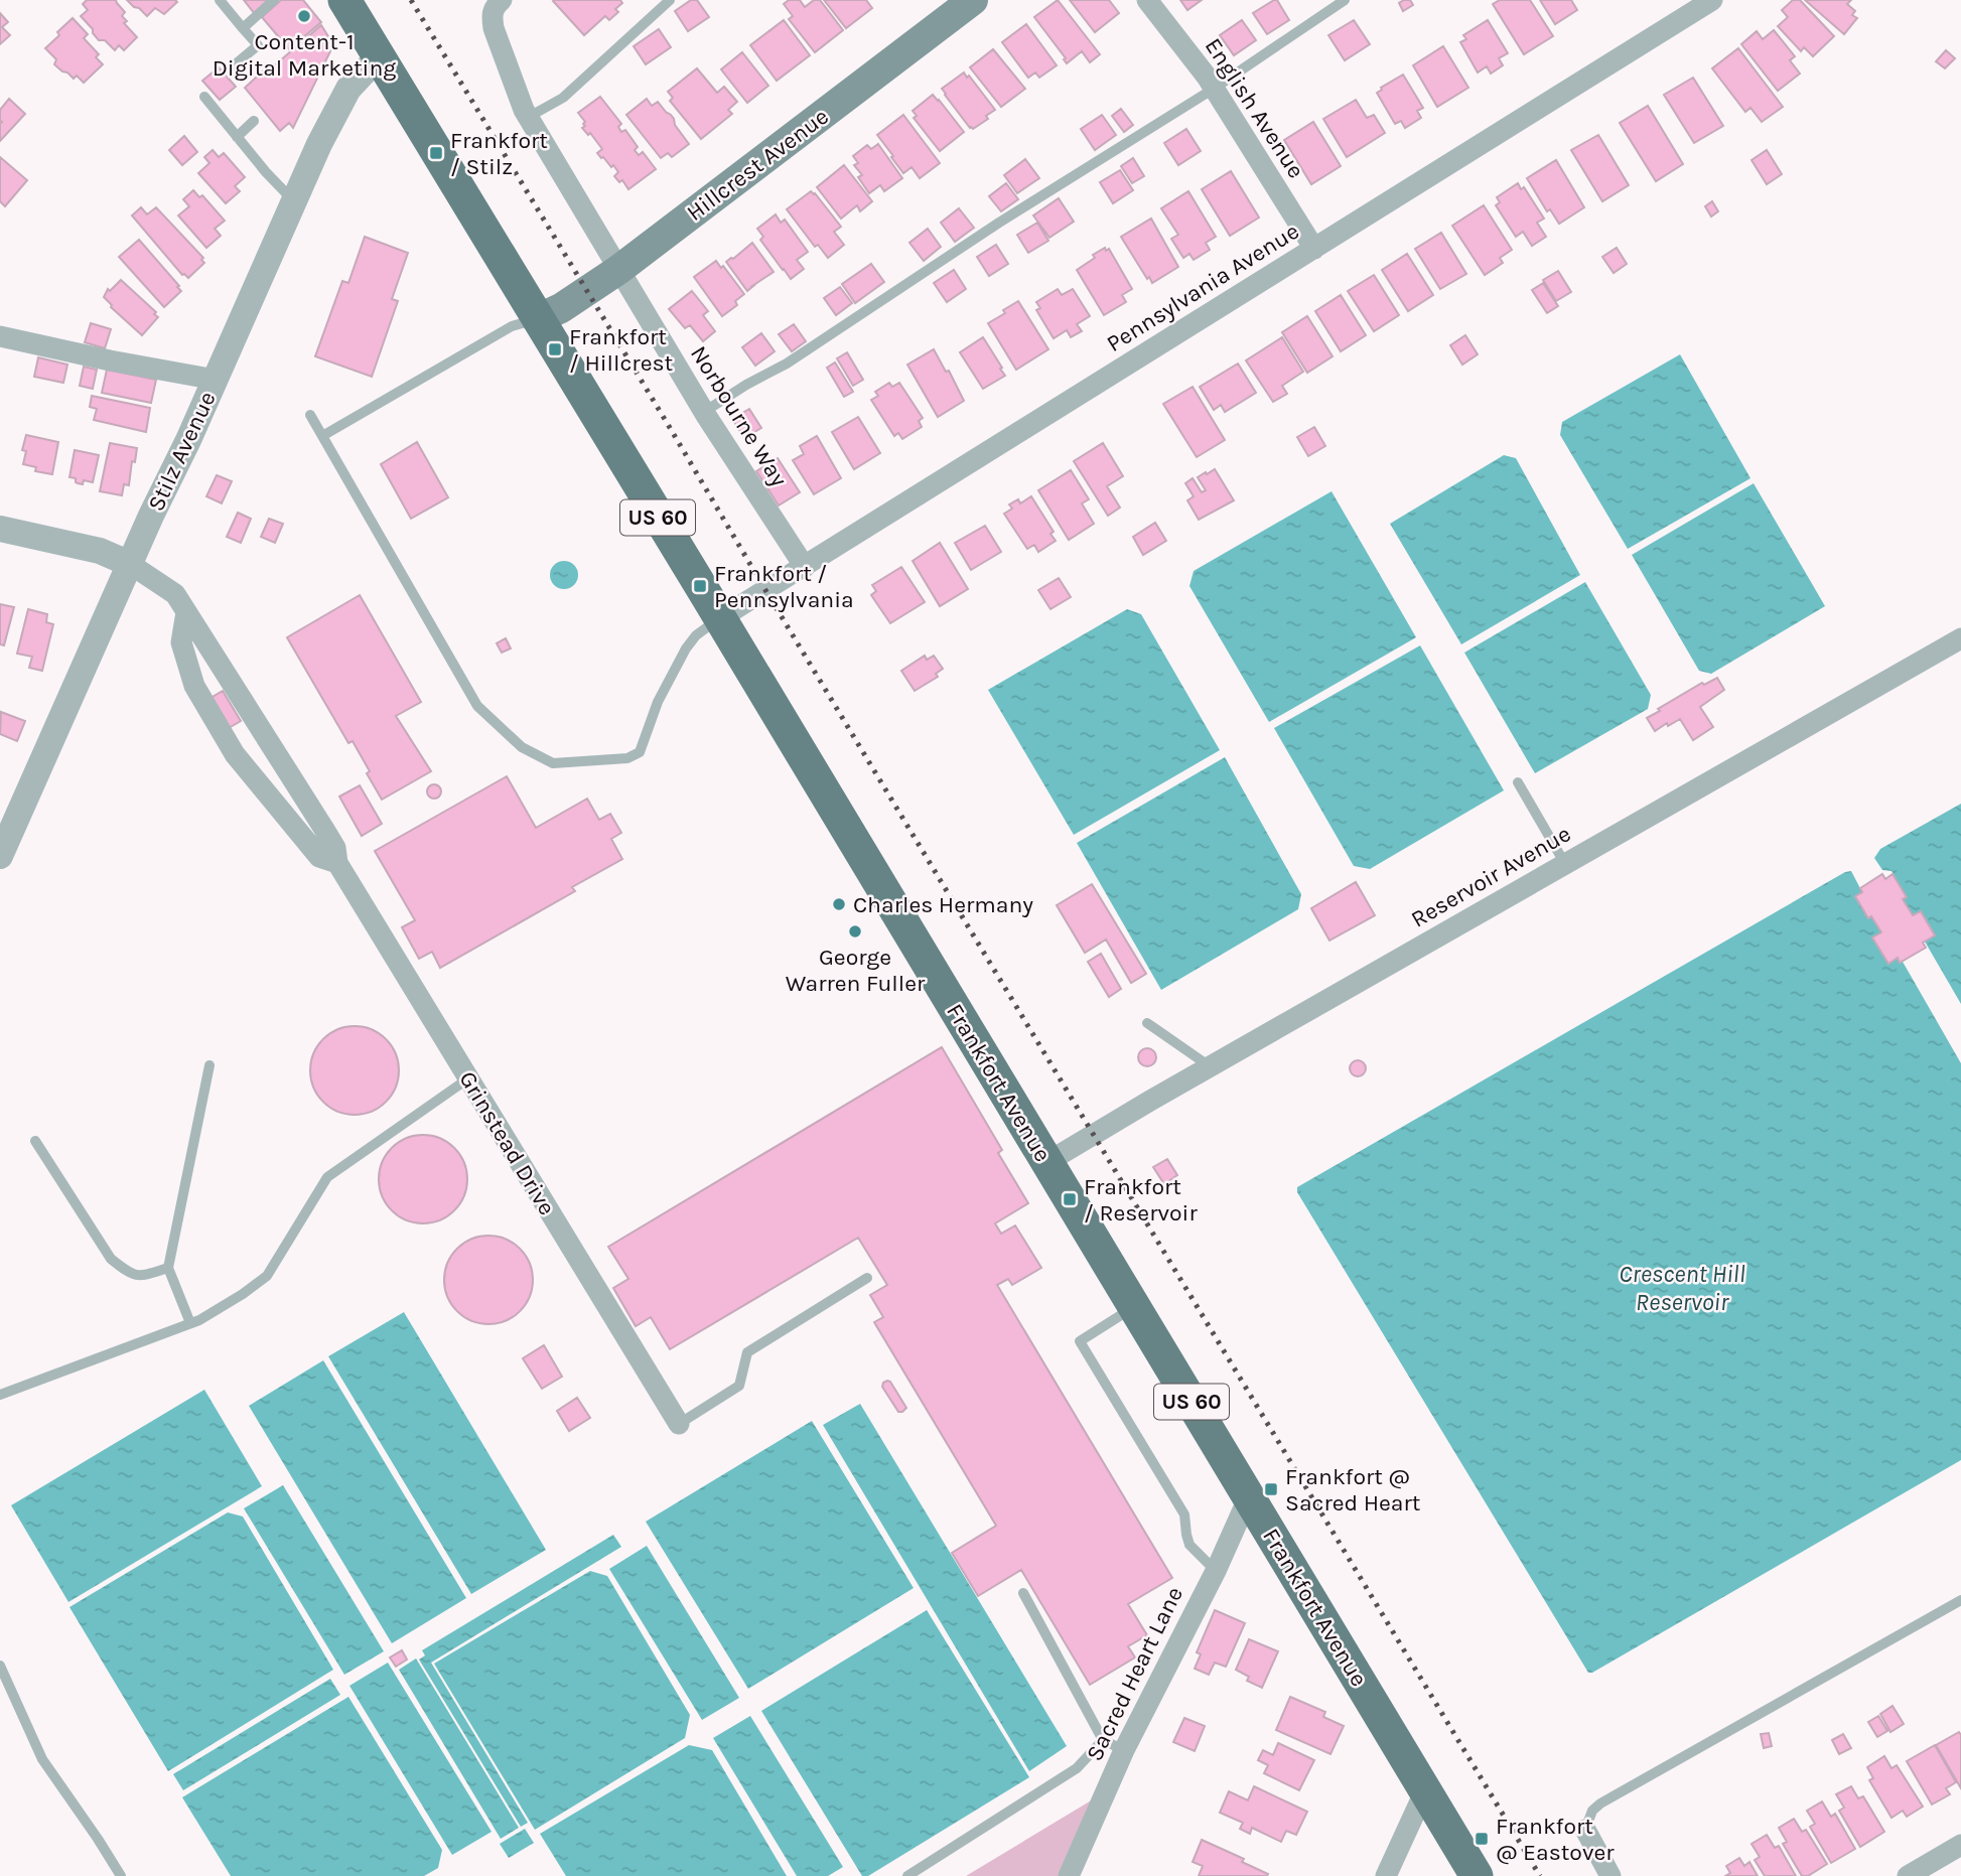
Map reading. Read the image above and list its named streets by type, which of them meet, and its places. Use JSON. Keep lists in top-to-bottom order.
{
  "streets": {
    "main road": ["Hillcrest Avenue", "US 60", "Frankfort Avenue"],
    "street": [
      "English Avenue",
      "Pennsylvania Avenue",
      "Norbourne Way",
      "Stilz Avenue",
      "Reservoir Avenue",
      "Grinstead Drive",
      "Sacred Heart Lane"
    ]
  },
  "crossings": [
    ["English Avenue", "Pennsylvania Avenue"],
    ["Hillcrest Avenue", "Norbourne Way"],
    ["Hillcrest Avenue", "Frankfort Avenue"],
    ["Pennsylvania Avenue", "Norbourne Way"],
    ["Pennsylvania Avenue", "Frankfort Avenue"],
    ["Stilz Avenue", "Frankfort Avenue"],
    ["Stilz Avenue", "Grinstead Drive"],
    ["Reservoir Avenue", "Frankfort Avenue"],
    ["Frankfort Avenue", "Sacred Heart Lane"]
  ],
  "water": ["Crescent Hill Reservoir"],
  "places": {
    "other": ["Content-1 Digital Marketing", "Charles Hermany", "George Warren Fuller"],
    "transit": [
      "Frankfort / Stilz",
      "Frankfort / Hillcrest",
      "Frankfort / Pennsylvania",
      "Frankfort / Reservoir",
      "Frankfort @ Sacred Heart",
      "Frankfort @ Eastover"
    ]
  }
}
